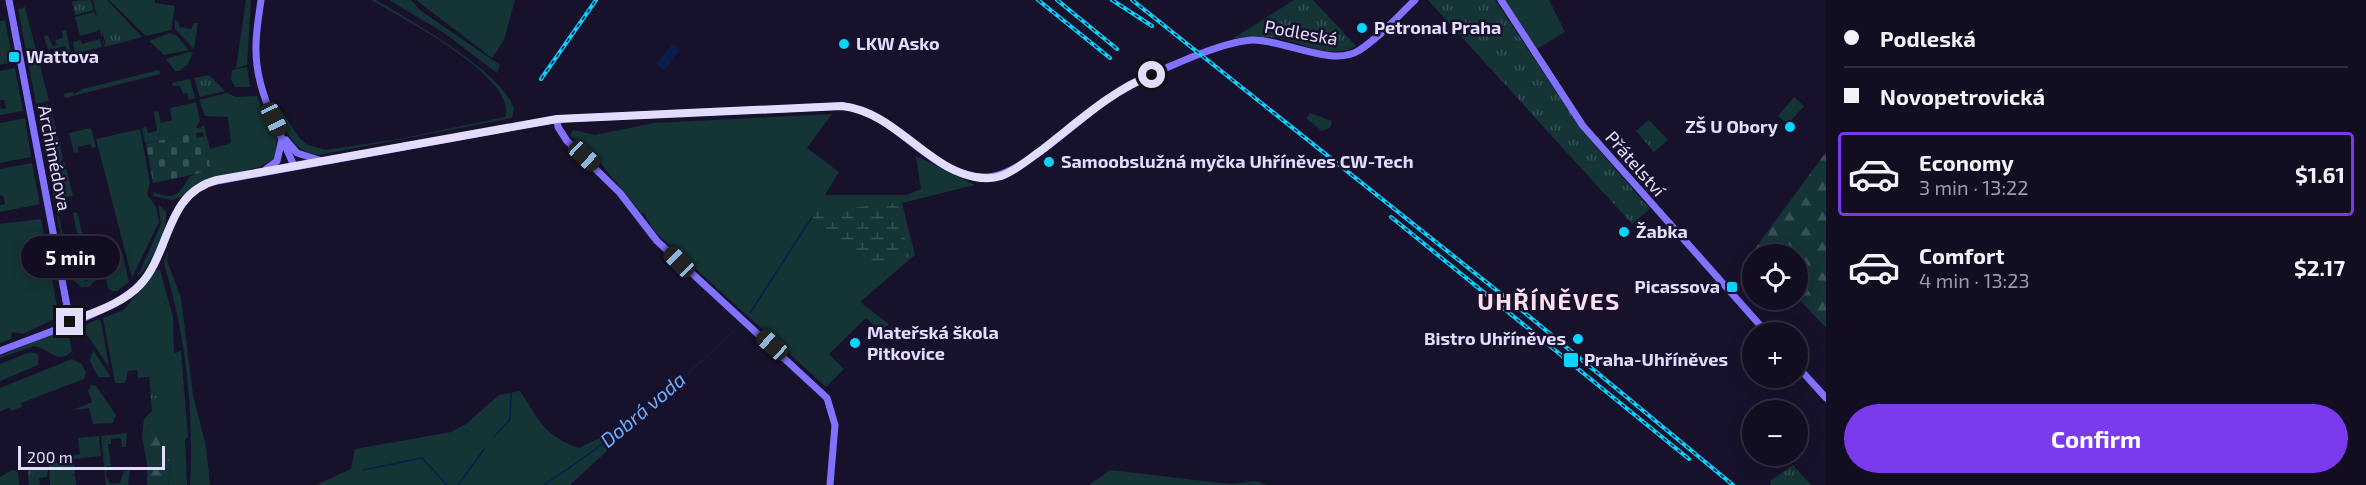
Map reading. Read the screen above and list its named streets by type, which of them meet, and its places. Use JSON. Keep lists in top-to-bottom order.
{
  "streets": {
    "main road": ["Podleská", "Archimédova", "Přátelství"]
  },
  "districts": ["UHŘÍNĚVES"],
  "water": ["Dobrá voda"],
  "places": {
    "other": [
      "Petronal Praha",
      "LKW Asko",
      "ZŠ U Obory",
      "Samoobslužná myčka Uhříněves CW-Tech",
      "Žabka",
      "Bistro Uhříněves",
      "Mateřská škola Pitkovice"
    ],
    "transit": ["Wattova", "Picassova", "Praha-Uhříněves"]
  },
  "scale_bar": "200 m",
  "page": {
    "banner": ["Podleská", "Novopetrovická"],
    "list": [
      {
        "name": "Economy",
        "note": "3 min · 13:22",
        "value": "$1.61"
      },
      {
        "name": "Comfort",
        "note": "4 min · 13:23",
        "value": "$2.17"
      }
    ],
    "bubble": "5 min",
    "map_buttons": ["+", "−"],
    "buttons": "Confirm",
    "scale": "200 m"
  }
}
